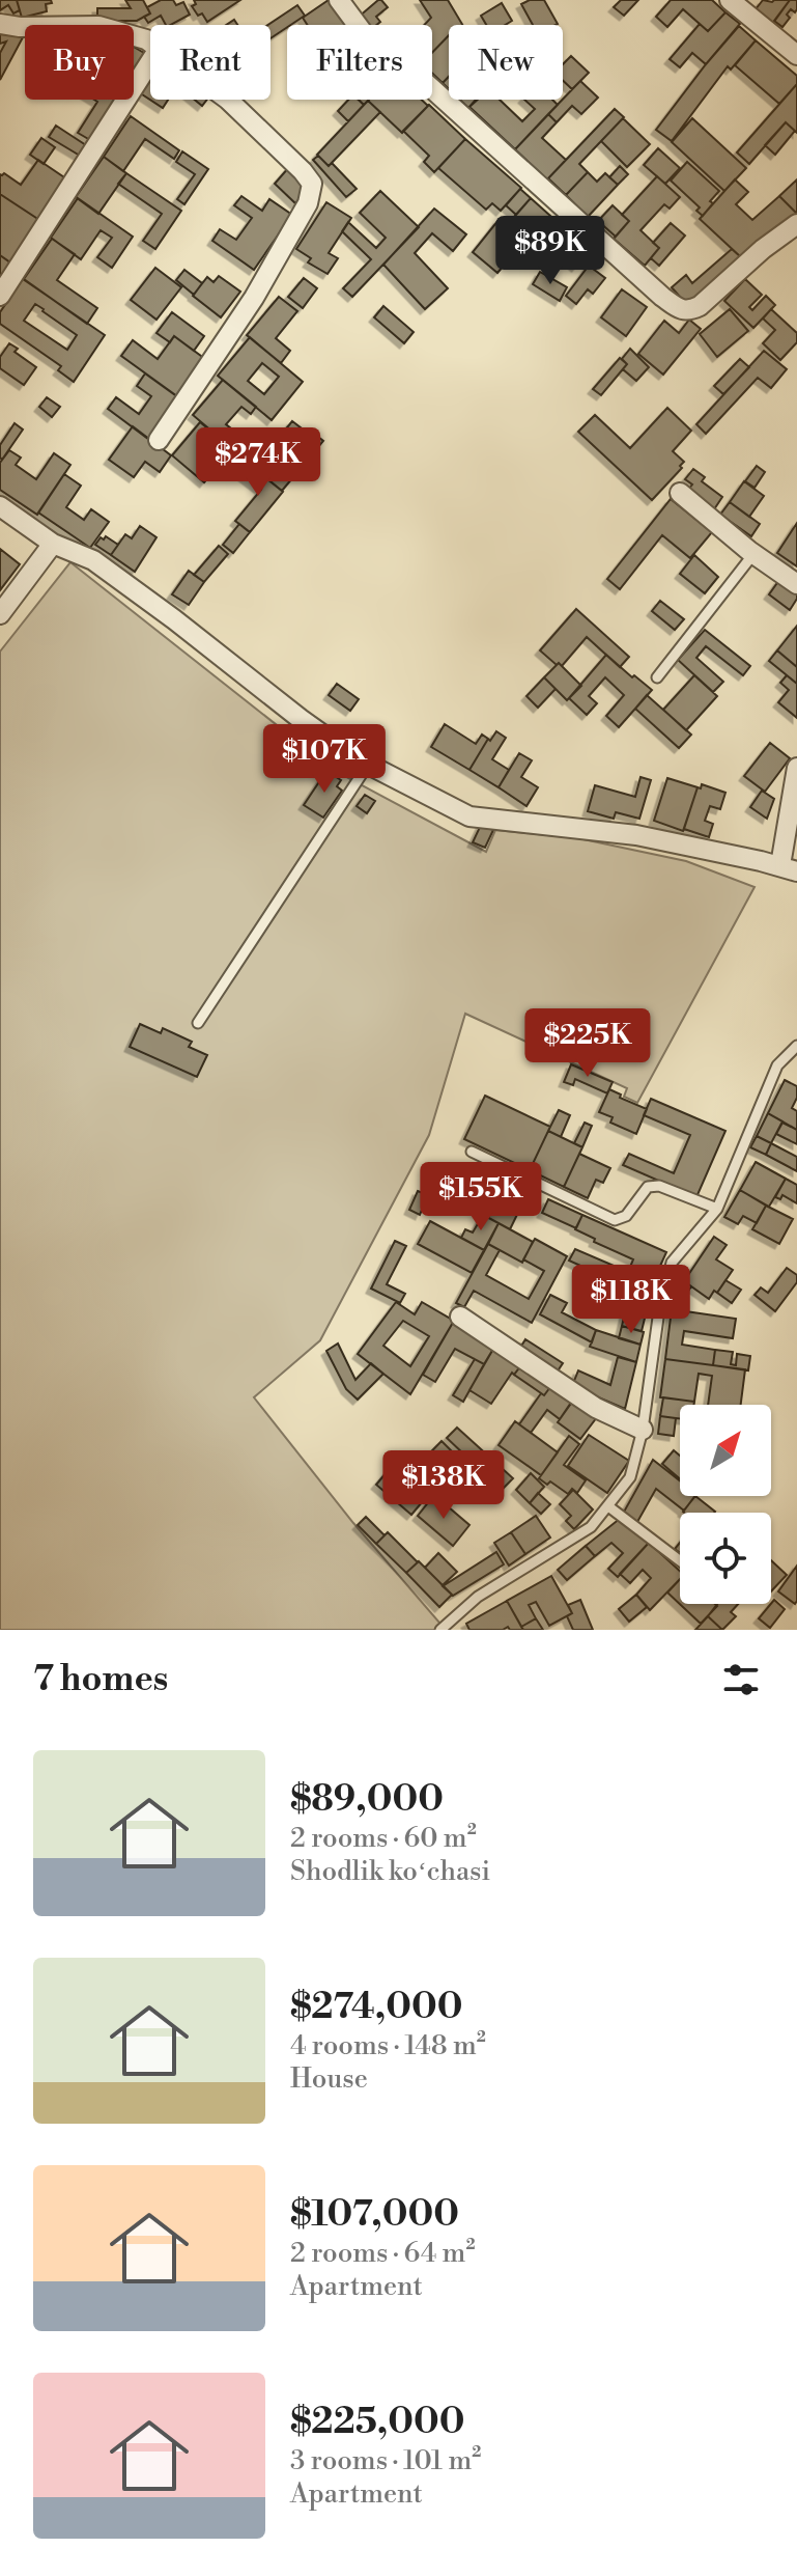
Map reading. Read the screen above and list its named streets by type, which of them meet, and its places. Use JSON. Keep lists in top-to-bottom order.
{
  "north": "top right",
  "page": {
    "chip": [
      "Buy",
      "Rent",
      "Filters",
      "New"
    ],
    "price": [
      "$89K",
      "$274K",
      "$107K",
      "$225K",
      "$155K",
      "$118K",
      "$138K"
    ],
    "heading": "7 homes",
    "list": [
      {
        "name": "$89,000",
        "note": "2 rooms · 60 m² · Shodlik koʻchasi"
      },
      {
        "name": "$274,000",
        "note": "4 rooms · 148 m² · House"
      },
      {
        "name": "$107,000",
        "note": "2 rooms · 64 m² · Apartment"
      },
      {
        "name": "$225,000",
        "note": "3 rooms · 101 m² · Apartment"
      }
    ]
  }
}
